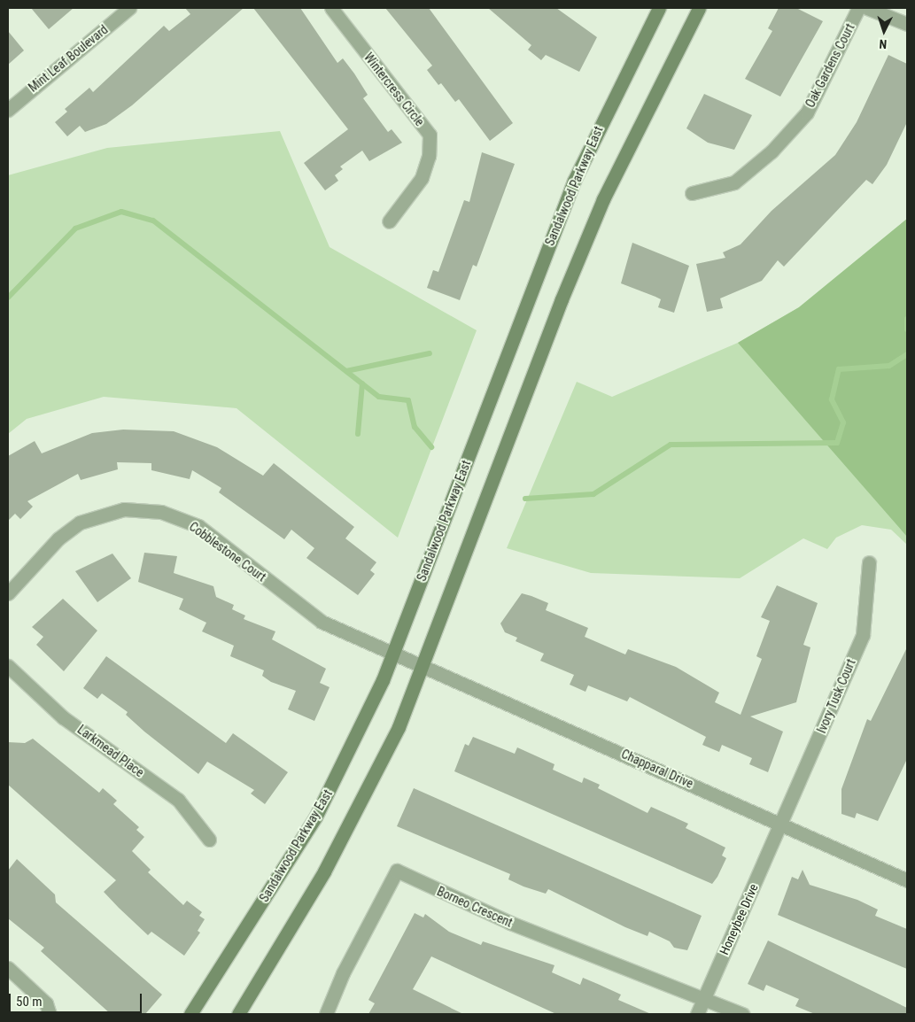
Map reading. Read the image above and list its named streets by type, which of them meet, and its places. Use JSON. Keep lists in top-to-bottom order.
{
  "streets": {
    "main road": ["Sandalwood Parkway East"],
    "street": [
      "Mint Leaf Boulevard",
      "Oak Gardens Court",
      "Wintercress Circle",
      "Cobblestone Court",
      "Ivory Tusk Court",
      "Larkmead Place",
      "Chapparal Drive",
      "Borneo Crescent",
      "Honeybee Drive"
    ]
  },
  "crossings": [
    ["Sandalwood Parkway East", "Cobblestone Court"],
    ["Sandalwood Parkway East", "Chapparal Drive"],
    ["Cobblestone Court", "Chapparal Drive"],
    ["Ivory Tusk Court", "Chapparal Drive"],
    ["Ivory Tusk Court", "Honeybee Drive"],
    ["Chapparal Drive", "Honeybee Drive"],
    ["Borneo Crescent", "Honeybee Drive"]
  ],
  "scale_bar": "50 m",
  "north": "bottom"
}
